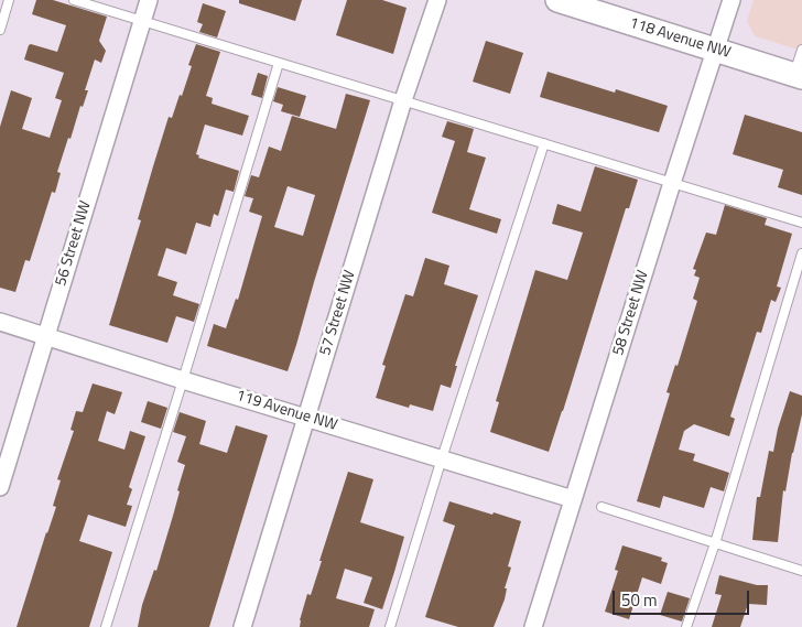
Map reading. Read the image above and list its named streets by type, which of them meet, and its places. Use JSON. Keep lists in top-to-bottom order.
{
  "streets": {
    "main road": ["118 Avenue NW"],
    "street": [
      "56 Street NW",
      "57 Street NW",
      "58 Street NW",
      "119 Avenue NW"
    ]
  },
  "crossings": [
    ["118 Avenue NW", "58 Street NW"],
    ["56 Street NW", "119 Avenue NW"],
    ["57 Street NW", "119 Avenue NW"],
    ["58 Street NW", "119 Avenue NW"]
  ],
  "scale_bar": "50 m"
}
